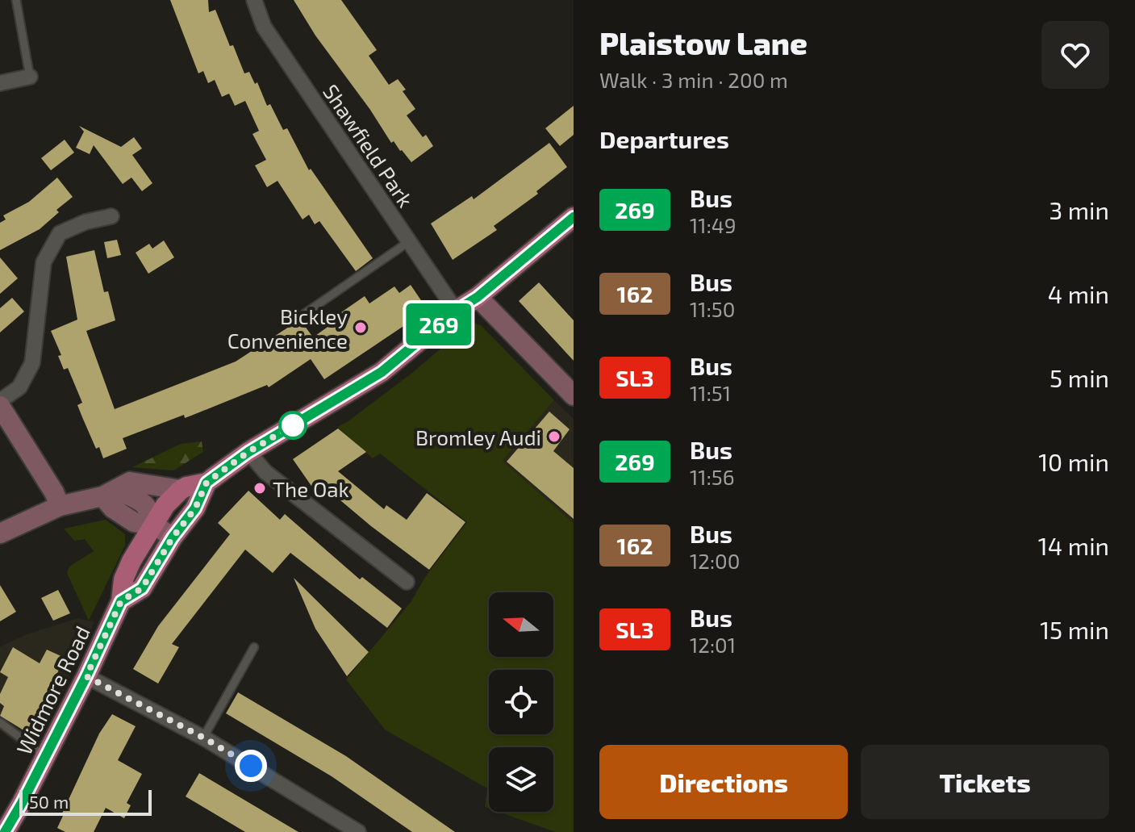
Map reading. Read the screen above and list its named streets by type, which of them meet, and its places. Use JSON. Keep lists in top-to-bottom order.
{
  "streets": {
    "main road": ["Widmore Road"],
    "street": ["Shawfield Park"]
  },
  "crossings": [
    ["Shawfield Park", "Widmore Road"]
  ],
  "places": ["Bickley Convenience", "Bromley Audi", "The Oak"],
  "lines": ["bus line 269"],
  "scale_bar": "50 m",
  "north": "left",
  "page": {
    "on_map": "269",
    "heading": [
      ["Plaistow Lane", "Walk · 3 min · 200 m"],
      "Departures"
    ],
    "list": [
      {
        "mark": "269",
        "name": "Bus",
        "note": "11:49",
        "value": "3 min"
      },
      {
        "mark": "162",
        "name": "Bus",
        "note": "11:50",
        "value": "4 min"
      },
      {
        "mark": "SL3",
        "name": "Bus",
        "note": "11:51",
        "value": "5 min"
      },
      {
        "mark": "269",
        "name": "Bus",
        "note": "11:56",
        "value": "10 min"
      },
      {
        "mark": "162",
        "name": "Bus",
        "note": "12:00",
        "value": "14 min"
      },
      {
        "mark": "SL3",
        "name": "Bus",
        "note": "12:01",
        "value": "15 min"
      }
    ],
    "buttons": ["Directions", "Tickets"],
    "scale": "50 m"
  }
}
